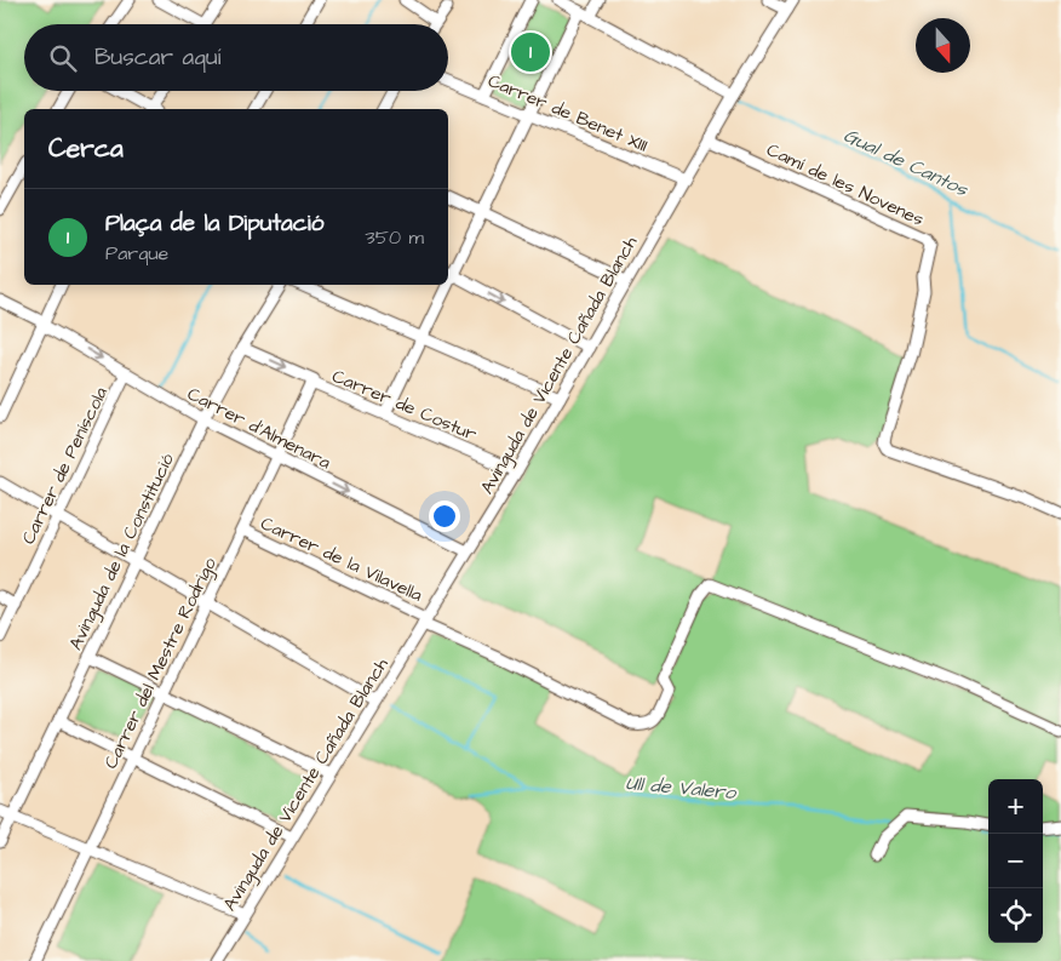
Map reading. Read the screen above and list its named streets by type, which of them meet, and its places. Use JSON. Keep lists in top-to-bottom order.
{
  "streets": {
    "street": [
      "Carrer de Benet XIII",
      "Camí de les Novenes",
      "Avinguda de Vicente Cañada Blanch",
      "Carrer de Costur",
      "Carrer d'Almenara",
      "Carrer de Peníscola",
      "Avinguda de la Constitució",
      "Carrer de la Vilavella",
      "Carrer del Mestre Rodrigo"
    ]
  },
  "crossings": [
    ["Carrer de Benet XIII", "Avinguda de Vicente Cañada Blanch"],
    ["Camí de les Novenes", "Avinguda de Vicente Cañada Blanch"],
    ["Avinguda de Vicente Cañada Blanch", "Carrer de Costur"],
    ["Avinguda de Vicente Cañada Blanch", "Carrer d'Almenara"],
    ["Avinguda de Vicente Cañada Blanch", "Carrer de la Vilavella"],
    ["Carrer de Costur", "Avinguda de la Constitució"],
    ["Carrer de Costur", "Carrer del Mestre Rodrigo"],
    ["Carrer d'Almenara", "Carrer de Peníscola"],
    ["Carrer d'Almenara", "Avinguda de la Constitució"],
    ["Carrer d'Almenara", "Carrer del Mestre Rodrigo"],
    ["Carrer de la Vilavella", "Carrer del Mestre Rodrigo"]
  ],
  "one_way": ["Carrer d'Almenara"],
  "water": ["Gual de Cantos", "Ull de Valero"],
  "north": "bottom",
  "page": {
    "search": "Buscar aquí",
    "pins": "1",
    "heading": "Cerca",
    "list": [
      {
        "mark": "1",
        "name": "Plaça de la Diputació",
        "note": "Parque",
        "value": "350 m"
      }
    ],
    "map_buttons": ["+", "−"]
  }
}
